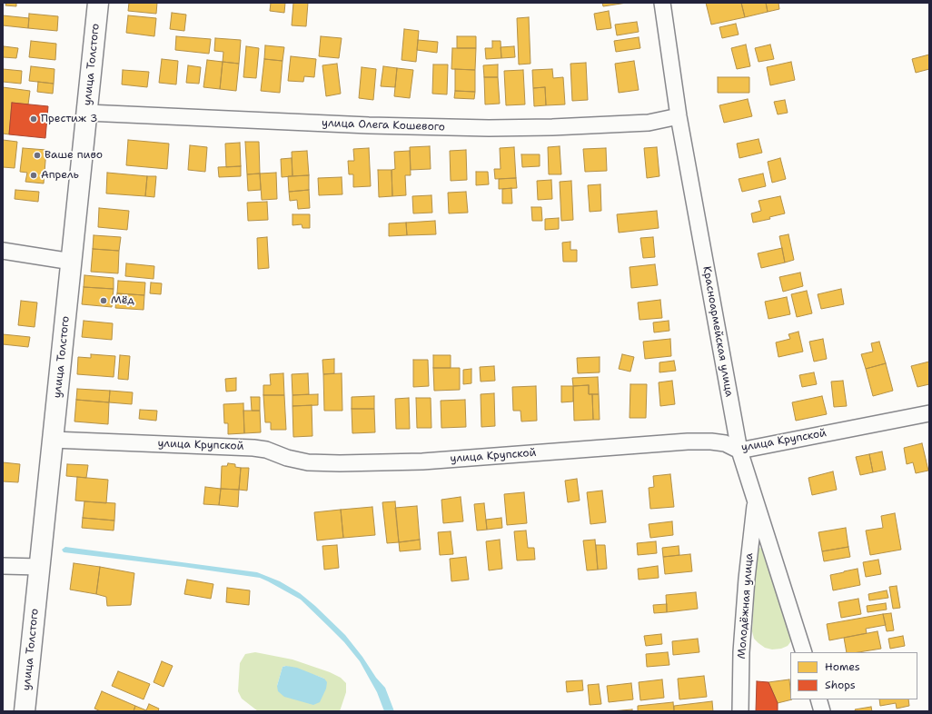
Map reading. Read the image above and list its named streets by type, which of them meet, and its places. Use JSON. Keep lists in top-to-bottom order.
{
  "streets": {
    "main road": ["улица Толстого"],
    "street": [
      "улица Олега Кошевого",
      "Красноармейская улица",
      "улица Крупской",
      "Молодёжная улица"
    ]
  },
  "crossings": [
    ["улица Толстого", "улица Олега Кошевого"],
    ["улица Толстого", "улица Крупской"],
    ["улица Олега Кошевого", "Красноармейская улица"],
    ["Красноармейская улица", "улица Крупской"],
    ["Красноармейская улица", "Молодёжная улица"]
  ],
  "places": [
    "Престиж 3",
    "Ваше пиво",
    "Апрель",
    "Мёд"
  ],
  "legend": ["Homes", "Shops"]
}
